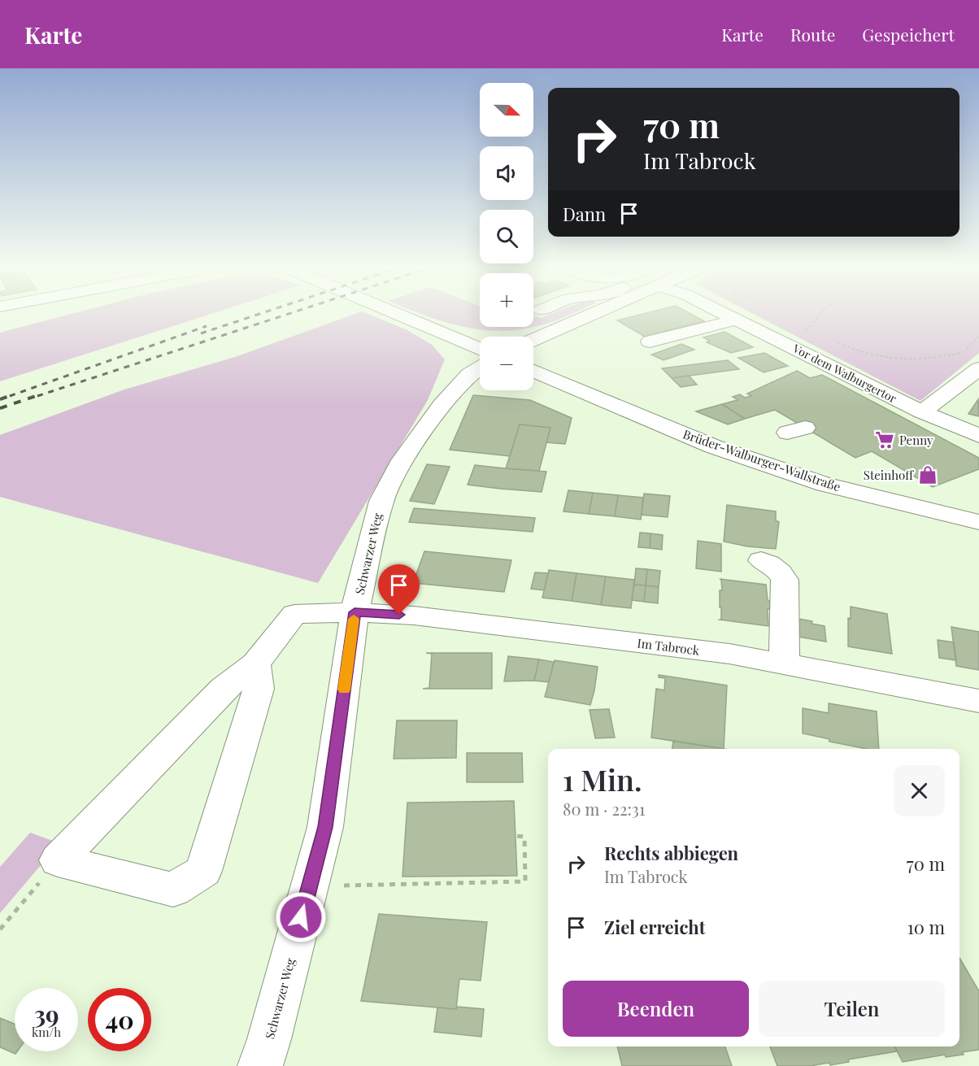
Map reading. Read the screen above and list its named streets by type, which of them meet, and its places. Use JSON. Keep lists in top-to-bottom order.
{
  "streets": {
    "street": [
      "Vor dem Walburgertor",
      "Brüder-Walburger-Wallstraße",
      "Schwarzer Weg",
      "Im Tabrock"
    ]
  },
  "crossings": [
    ["Schwarzer Weg", "Im Tabrock"]
  ],
  "places": {
    "supermarket": ["Penny"],
    "shop": ["Steinhoff"]
  },
  "north": "right",
  "page": {
    "header": "Karte",
    "nav": ["Karte", "Route", "Gespeichert"],
    "map_buttons": ["+", "−"],
    "turn": ["70 m", "Im Tabrock"],
    "then": "Dann",
    "heading": ["1 Min.", "80 m · 22:31"],
    "list": [
      {
        "name": "Rechts abbiegen",
        "note": "Im Tabrock",
        "value": "70 m"
      },
      {
        "name": "Ziel erreicht",
        "value": "10 m"
      }
    ],
    "buttons": ["Beenden", "Teilen"],
    "speed": "39 km/h",
    "limit": "40"
  }
}
